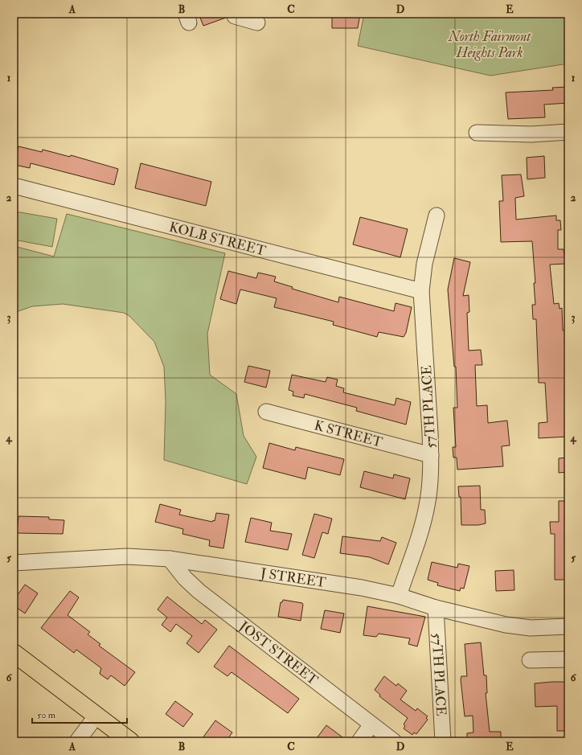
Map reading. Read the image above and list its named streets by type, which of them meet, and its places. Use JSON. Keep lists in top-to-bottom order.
{
  "streets": {
    "street": [
      "KOLB STREET",
      "57TH PLACE",
      "K STREET",
      "J STREET",
      "JOST STREET"
    ]
  },
  "crossings": [
    ["KOLB STREET", "57TH PLACE"],
    ["57TH PLACE", "K STREET"],
    ["57TH PLACE", "J STREET"],
    ["J STREET", "JOST STREET"]
  ],
  "parks": ["North Fairmont Heights Park"],
  "scale_bar": "50 m",
  "grid": {
    "columns": [
      "A",
      "B",
      "C",
      "D",
      "E"
    ],
    "rows": [
      "1",
      "2",
      "3",
      "4",
      "5",
      "6"
    ]
  }
}
